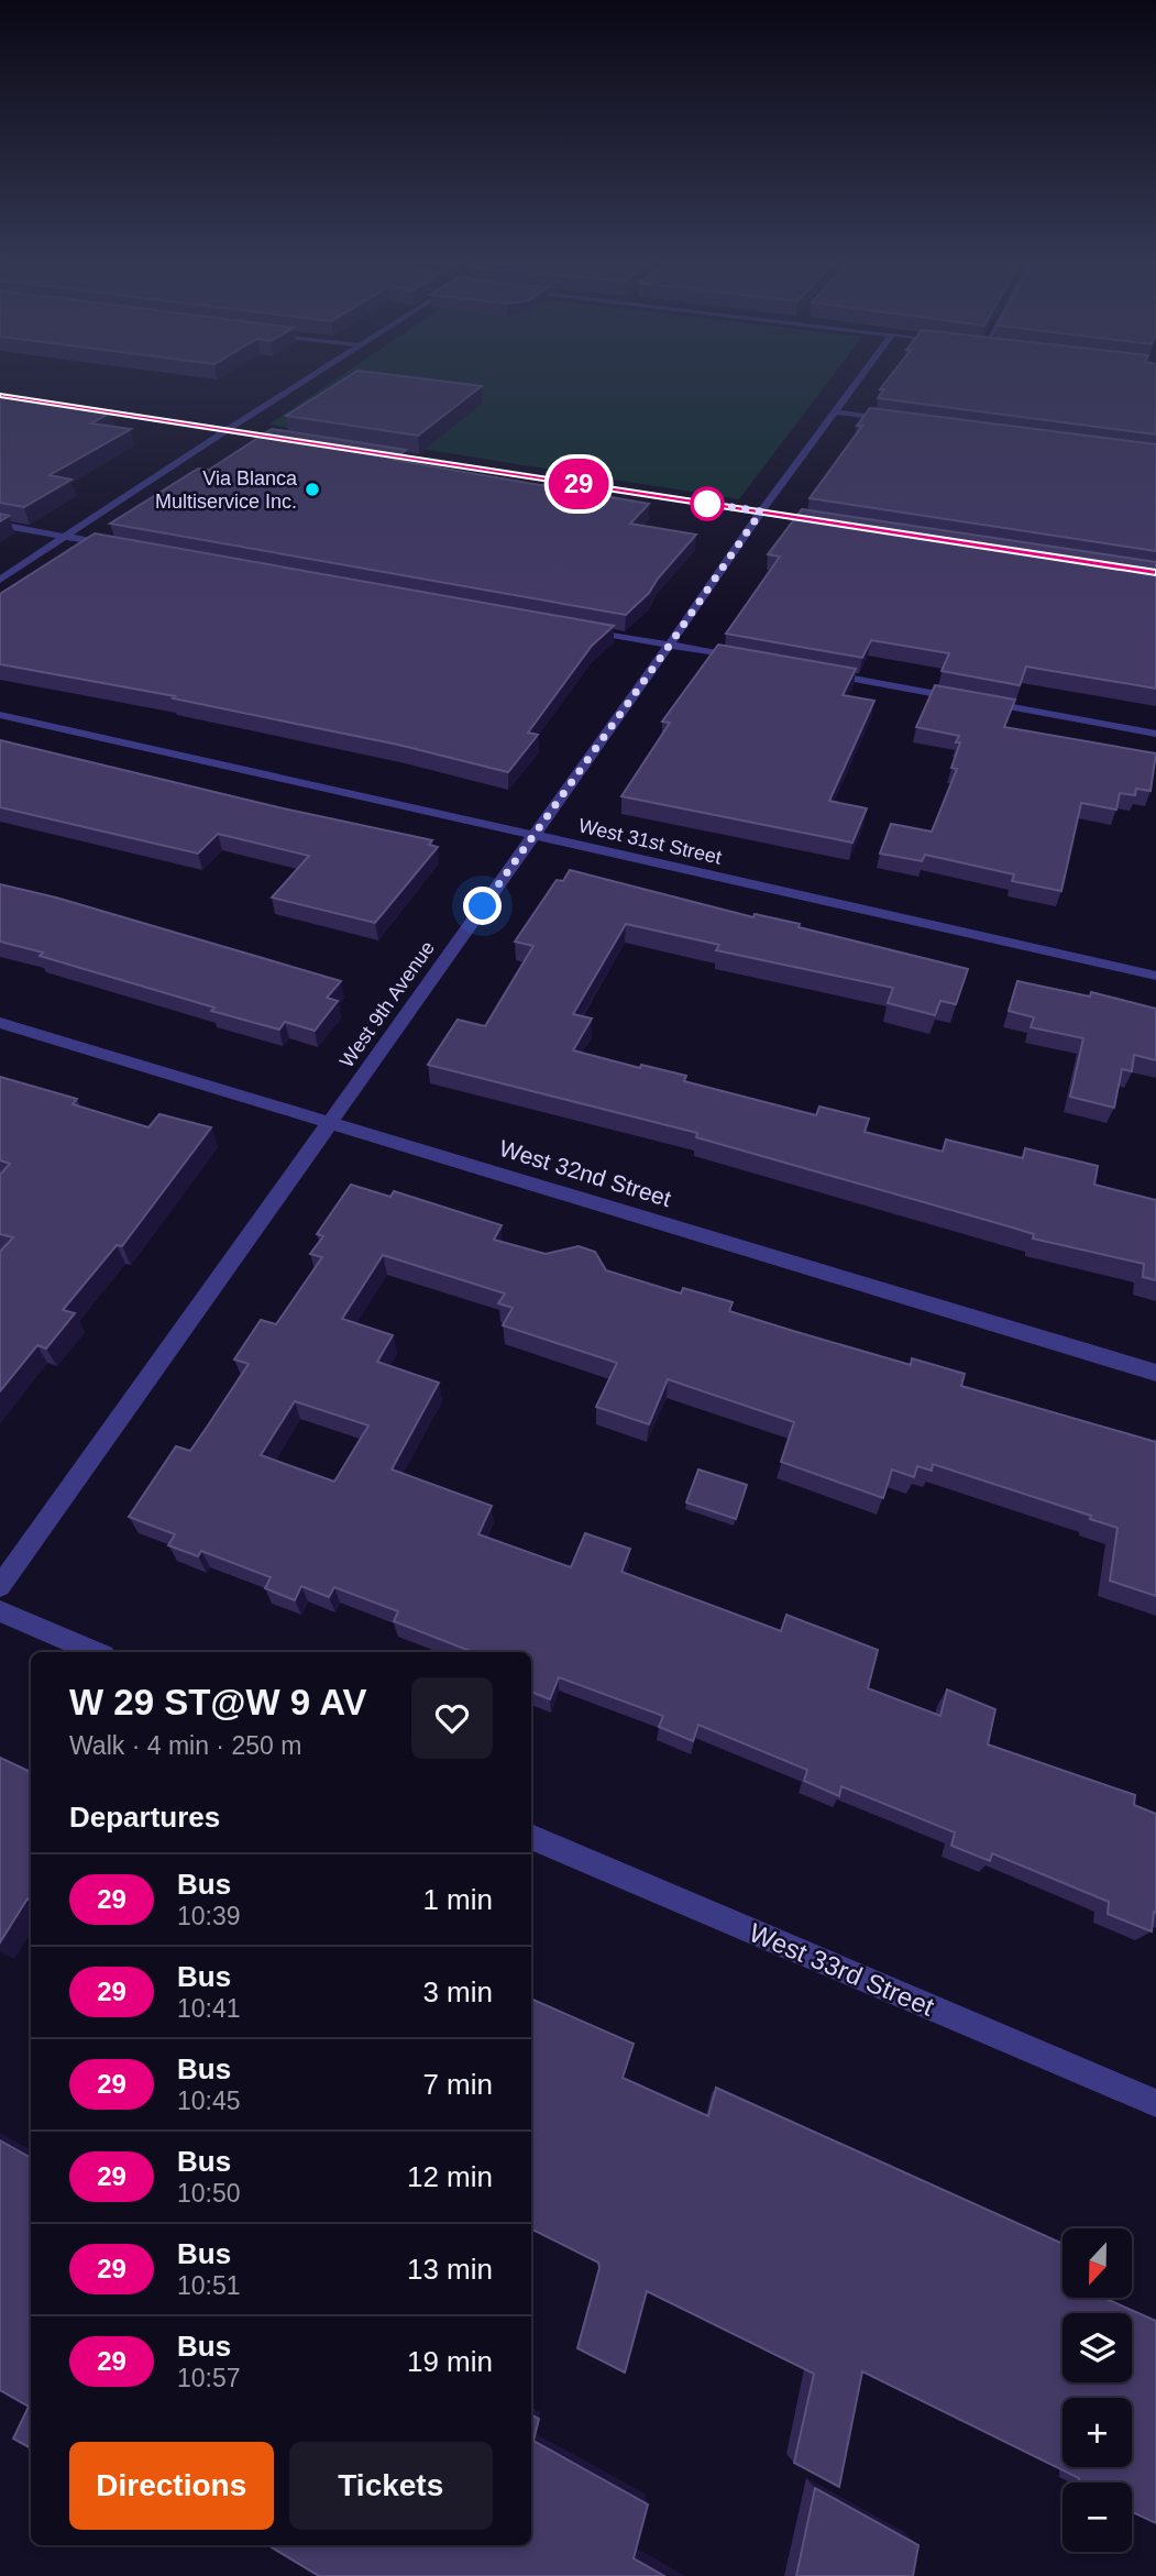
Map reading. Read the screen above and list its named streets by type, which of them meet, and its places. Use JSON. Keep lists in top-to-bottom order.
{
  "streets": {
    "street": [
      "West 31st Street",
      "West 9th Avenue",
      "West 32nd Street",
      "West 33rd Street"
    ]
  },
  "crossings": [
    ["West 31st Street", "West 9th Avenue"],
    ["West 9th Avenue", "West 32nd Street"]
  ],
  "places": ["Via Blanca Multiservice Inc."],
  "lines": ["bus line 29"],
  "north": "bottom",
  "page": {
    "on_map": "29",
    "heading": [
      ["W 29 ST@W 9 AV", "Walk · 4 min · 250 m"],
      "Departures"
    ],
    "list": [
      {
        "mark": "29",
        "name": "Bus",
        "note": "10:39",
        "value": "1 min"
      },
      {
        "mark": "29",
        "name": "Bus",
        "note": "10:41",
        "value": "3 min"
      },
      {
        "mark": "29",
        "name": "Bus",
        "note": "10:45",
        "value": "7 min"
      },
      {
        "mark": "29",
        "name": "Bus",
        "note": "10:50",
        "value": "12 min"
      },
      {
        "mark": "29",
        "name": "Bus",
        "note": "10:51",
        "value": "13 min"
      },
      {
        "mark": "29",
        "name": "Bus",
        "note": "10:57",
        "value": "19 min"
      }
    ],
    "map_buttons": ["+", "−"],
    "buttons": ["Directions", "Tickets"]
  }
}
